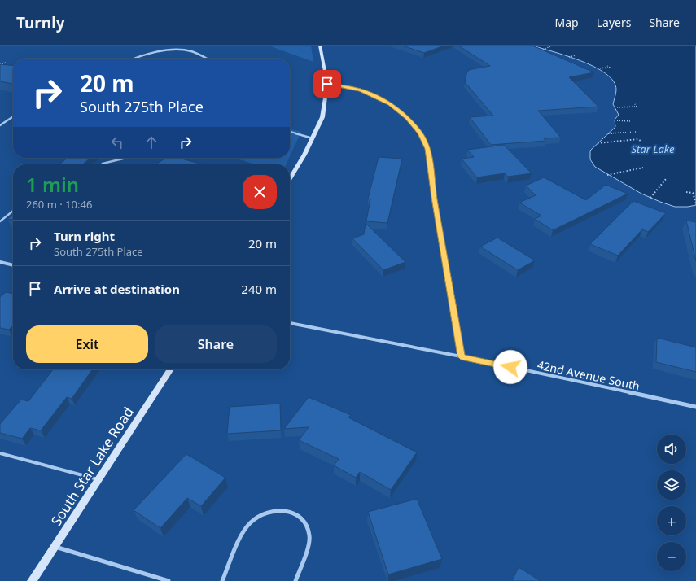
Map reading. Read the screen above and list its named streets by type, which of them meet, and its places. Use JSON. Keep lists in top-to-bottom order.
{
  "streets": {
    "street": ["42nd Avenue South", "South Star Lake Road"]
  },
  "water": ["Star Lake"],
  "page": {
    "header": "Turnly",
    "nav": ["Map", "Layers", "Share"],
    "turn": ["20 m", "South 275th Place"],
    "heading": ["1 min", "260 m · 10:46"],
    "list": [
      {
        "name": "Turn right",
        "note": "South 275th Place",
        "value": "20 m"
      },
      {
        "name": "Arrive at destination",
        "value": "240 m"
      }
    ],
    "buttons": ["Exit", "Share"],
    "map_buttons": ["+", "−"]
  }
}
